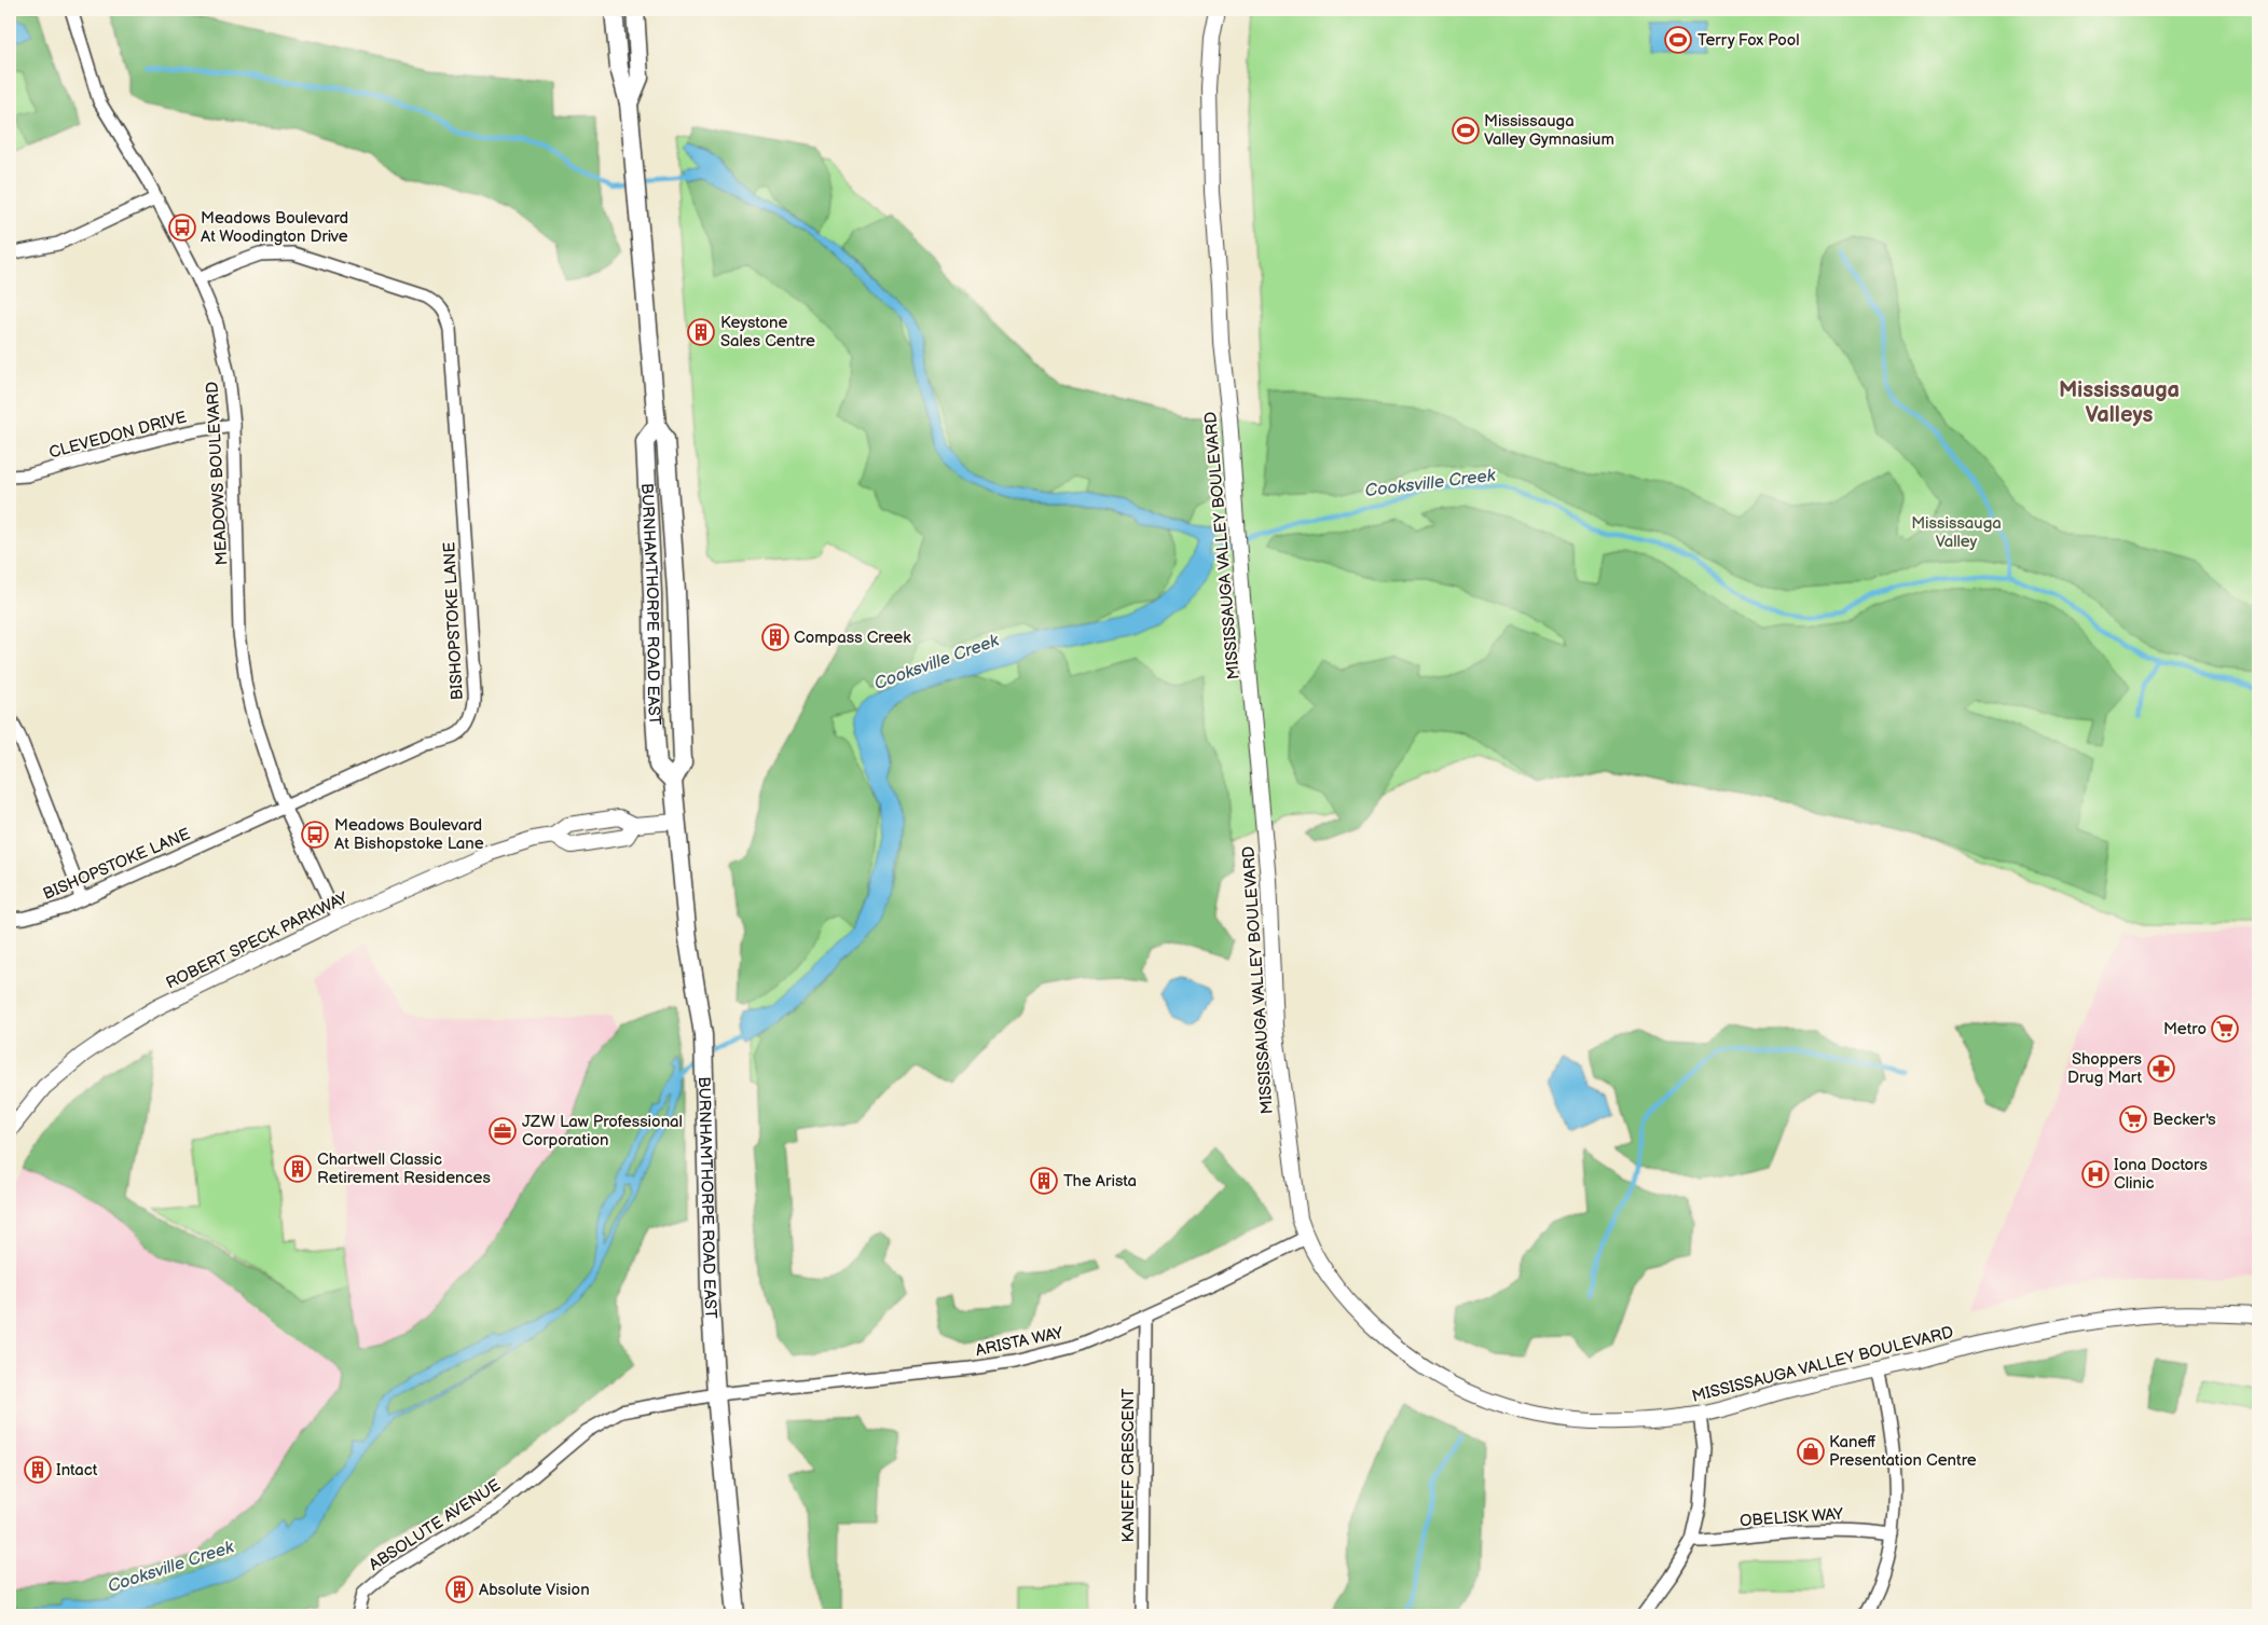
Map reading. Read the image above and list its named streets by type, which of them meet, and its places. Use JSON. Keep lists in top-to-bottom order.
{
  "streets": {
    "main road": ["BURNHAMTHORPE ROAD EAST"],
    "street": [
      "CLEVEDON DRIVE",
      "MEADOWS BOULEVARD",
      "MISSISSAUGA VALLEY BOULEVARD",
      "BISHOPSTOKE LANE",
      "ROBERT SPECK PARKWAY",
      "ARISTA WAY",
      "KANEFF CRESCENT",
      "OBELISK WAY",
      "ABSOLUTE AVENUE"
    ]
  },
  "crossings": [
    ["CLEVEDON DRIVE", "MEADOWS BOULEVARD"],
    ["MEADOWS BOULEVARD", "BISHOPSTOKE LANE"],
    ["MEADOWS BOULEVARD", "ROBERT SPECK PARKWAY"],
    ["MISSISSAUGA VALLEY BOULEVARD", "ARISTA WAY"],
    ["BURNHAMTHORPE ROAD EAST", "ROBERT SPECK PARKWAY"],
    ["BURNHAMTHORPE ROAD EAST", "ARISTA WAY"],
    ["BURNHAMTHORPE ROAD EAST", "ABSOLUTE AVENUE"],
    ["ARISTA WAY", "KANEFF CRESCENT"],
    ["ARISTA WAY", "ABSOLUTE AVENUE"]
  ],
  "districts": ["Mississauga Valleys"],
  "water": ["Cooksville Creek"],
  "parks": ["Mississauga Valley"],
  "places": {
    "sports": ["Terry Fox Pool", "Mississauga Valley Gymnasium"],
    "bus stop": ["Meadows Boulevard At Woodington Drive", "Meadows Boulevard At Bishopstoke Lane"],
    "building": [
      "Keystone Sales Centre",
      "Compass Creek",
      "Chartwell Classic Retirement Residences",
      "The Arista",
      "Intact",
      "Absolute Vision"
    ],
    "supermarket": ["Metro", "Becker's"],
    "pharmacy": ["Shoppers Drug Mart"],
    "office": ["JZW Law Professional Corporation"],
    "hospital": ["Iona Doctors Clinic"],
    "shop": ["Kaneff Presentation Centre"]
  }
}
